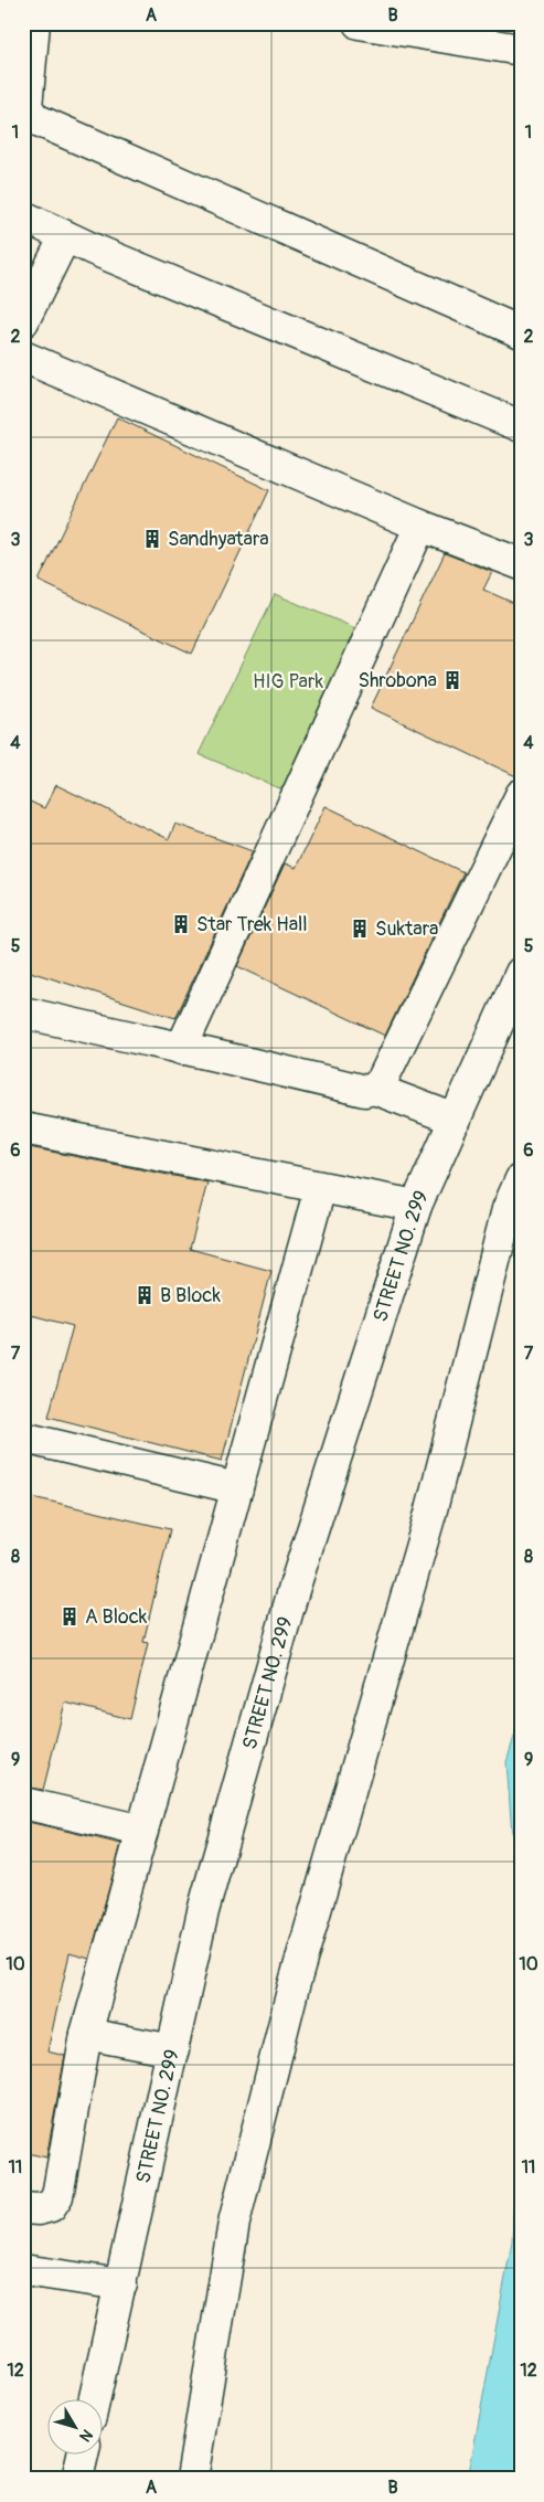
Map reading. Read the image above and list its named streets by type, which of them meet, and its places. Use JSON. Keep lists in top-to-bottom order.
{
  "streets": {
    "street": ["STREET NO. 299"]
  },
  "parks": ["HIG Park"],
  "places": {
    "building": [
      "Sandhyatara",
      "Shrobona",
      "Star Trek Hall",
      "Suktara",
      "B Block",
      "A Block"
    ]
  },
  "north": "bottom right",
  "grid": {
    "columns": ["A", "B"],
    "rows": [
      "1",
      "2",
      "3",
      "4",
      "5",
      "6",
      "7",
      "8",
      "9",
      "10",
      "11",
      "12"
    ]
  }
}
